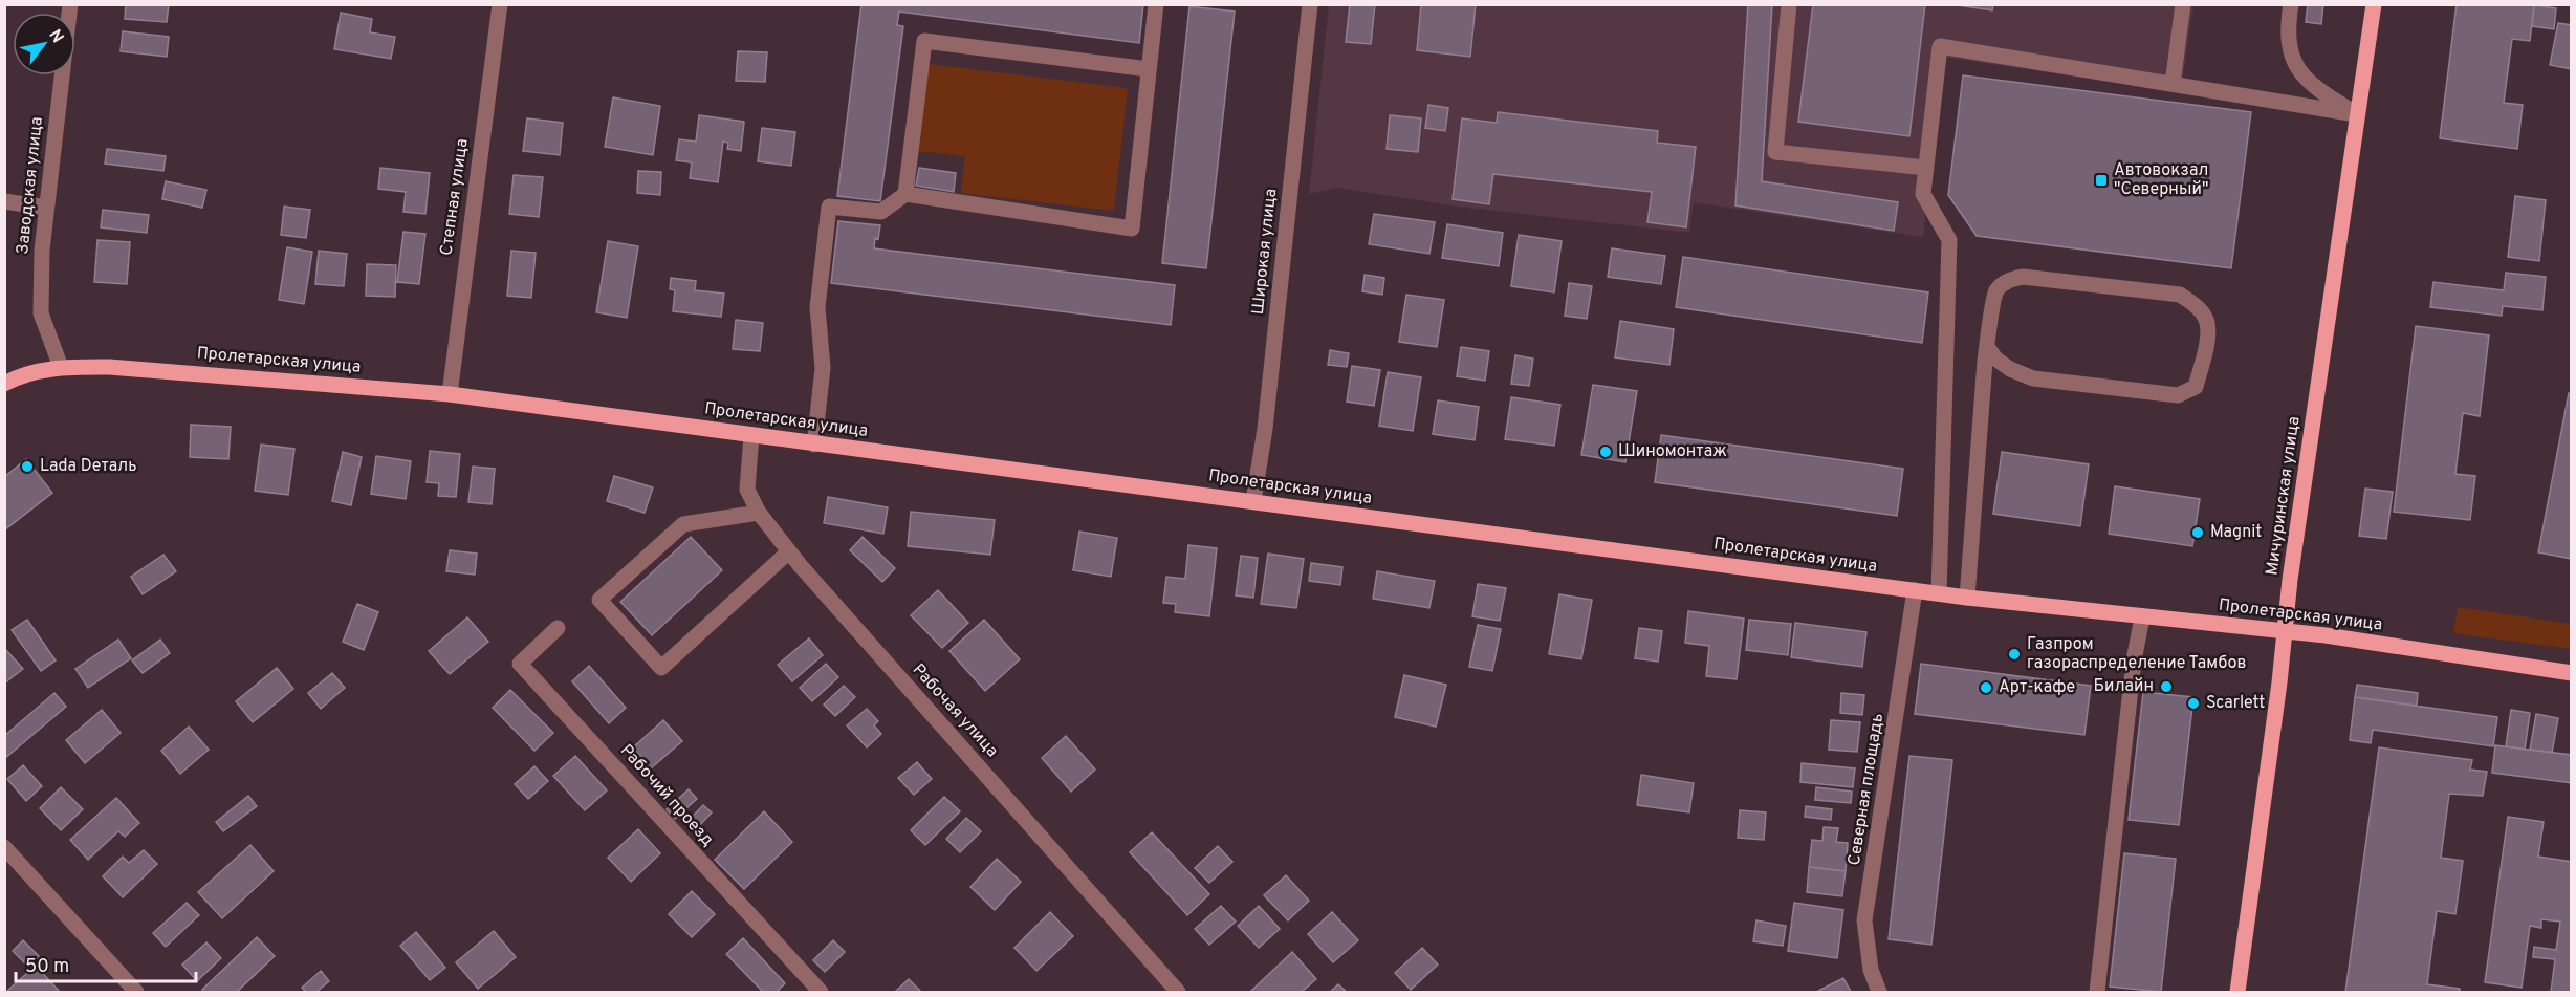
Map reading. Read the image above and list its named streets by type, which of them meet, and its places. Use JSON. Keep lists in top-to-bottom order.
{
  "streets": {
    "main road": ["Пролетарская улица", "Мичуринская улица"],
    "street": [
      "Заводская улица",
      "Степная улица",
      "Широкая улица",
      "Рабочая улица",
      "Северная площадь",
      "Рабочий проезд"
    ]
  },
  "crossings": [
    ["Заводская улица", "Пролетарская улица"],
    ["Степная улица", "Пролетарская улица"],
    ["Широкая улица", "Пролетарская улица"],
    ["Пролетарская улица", "Мичуринская улица"],
    ["Пролетарская улица", "Рабочая улица"],
    ["Пролетарская улица", "Северная площадь"]
  ],
  "places": {
    "transit": ["Автовокзал \"Северный\""],
    "other": [
      "Шиномонтаж",
      "Lada Dеталь",
      "Magnit",
      "Газпром газораспределение Тамбов",
      "Билайн",
      "Арт-кафе",
      "Scarlett"
    ]
  },
  "scale_bar": "50 m",
  "north": "top right"
}
